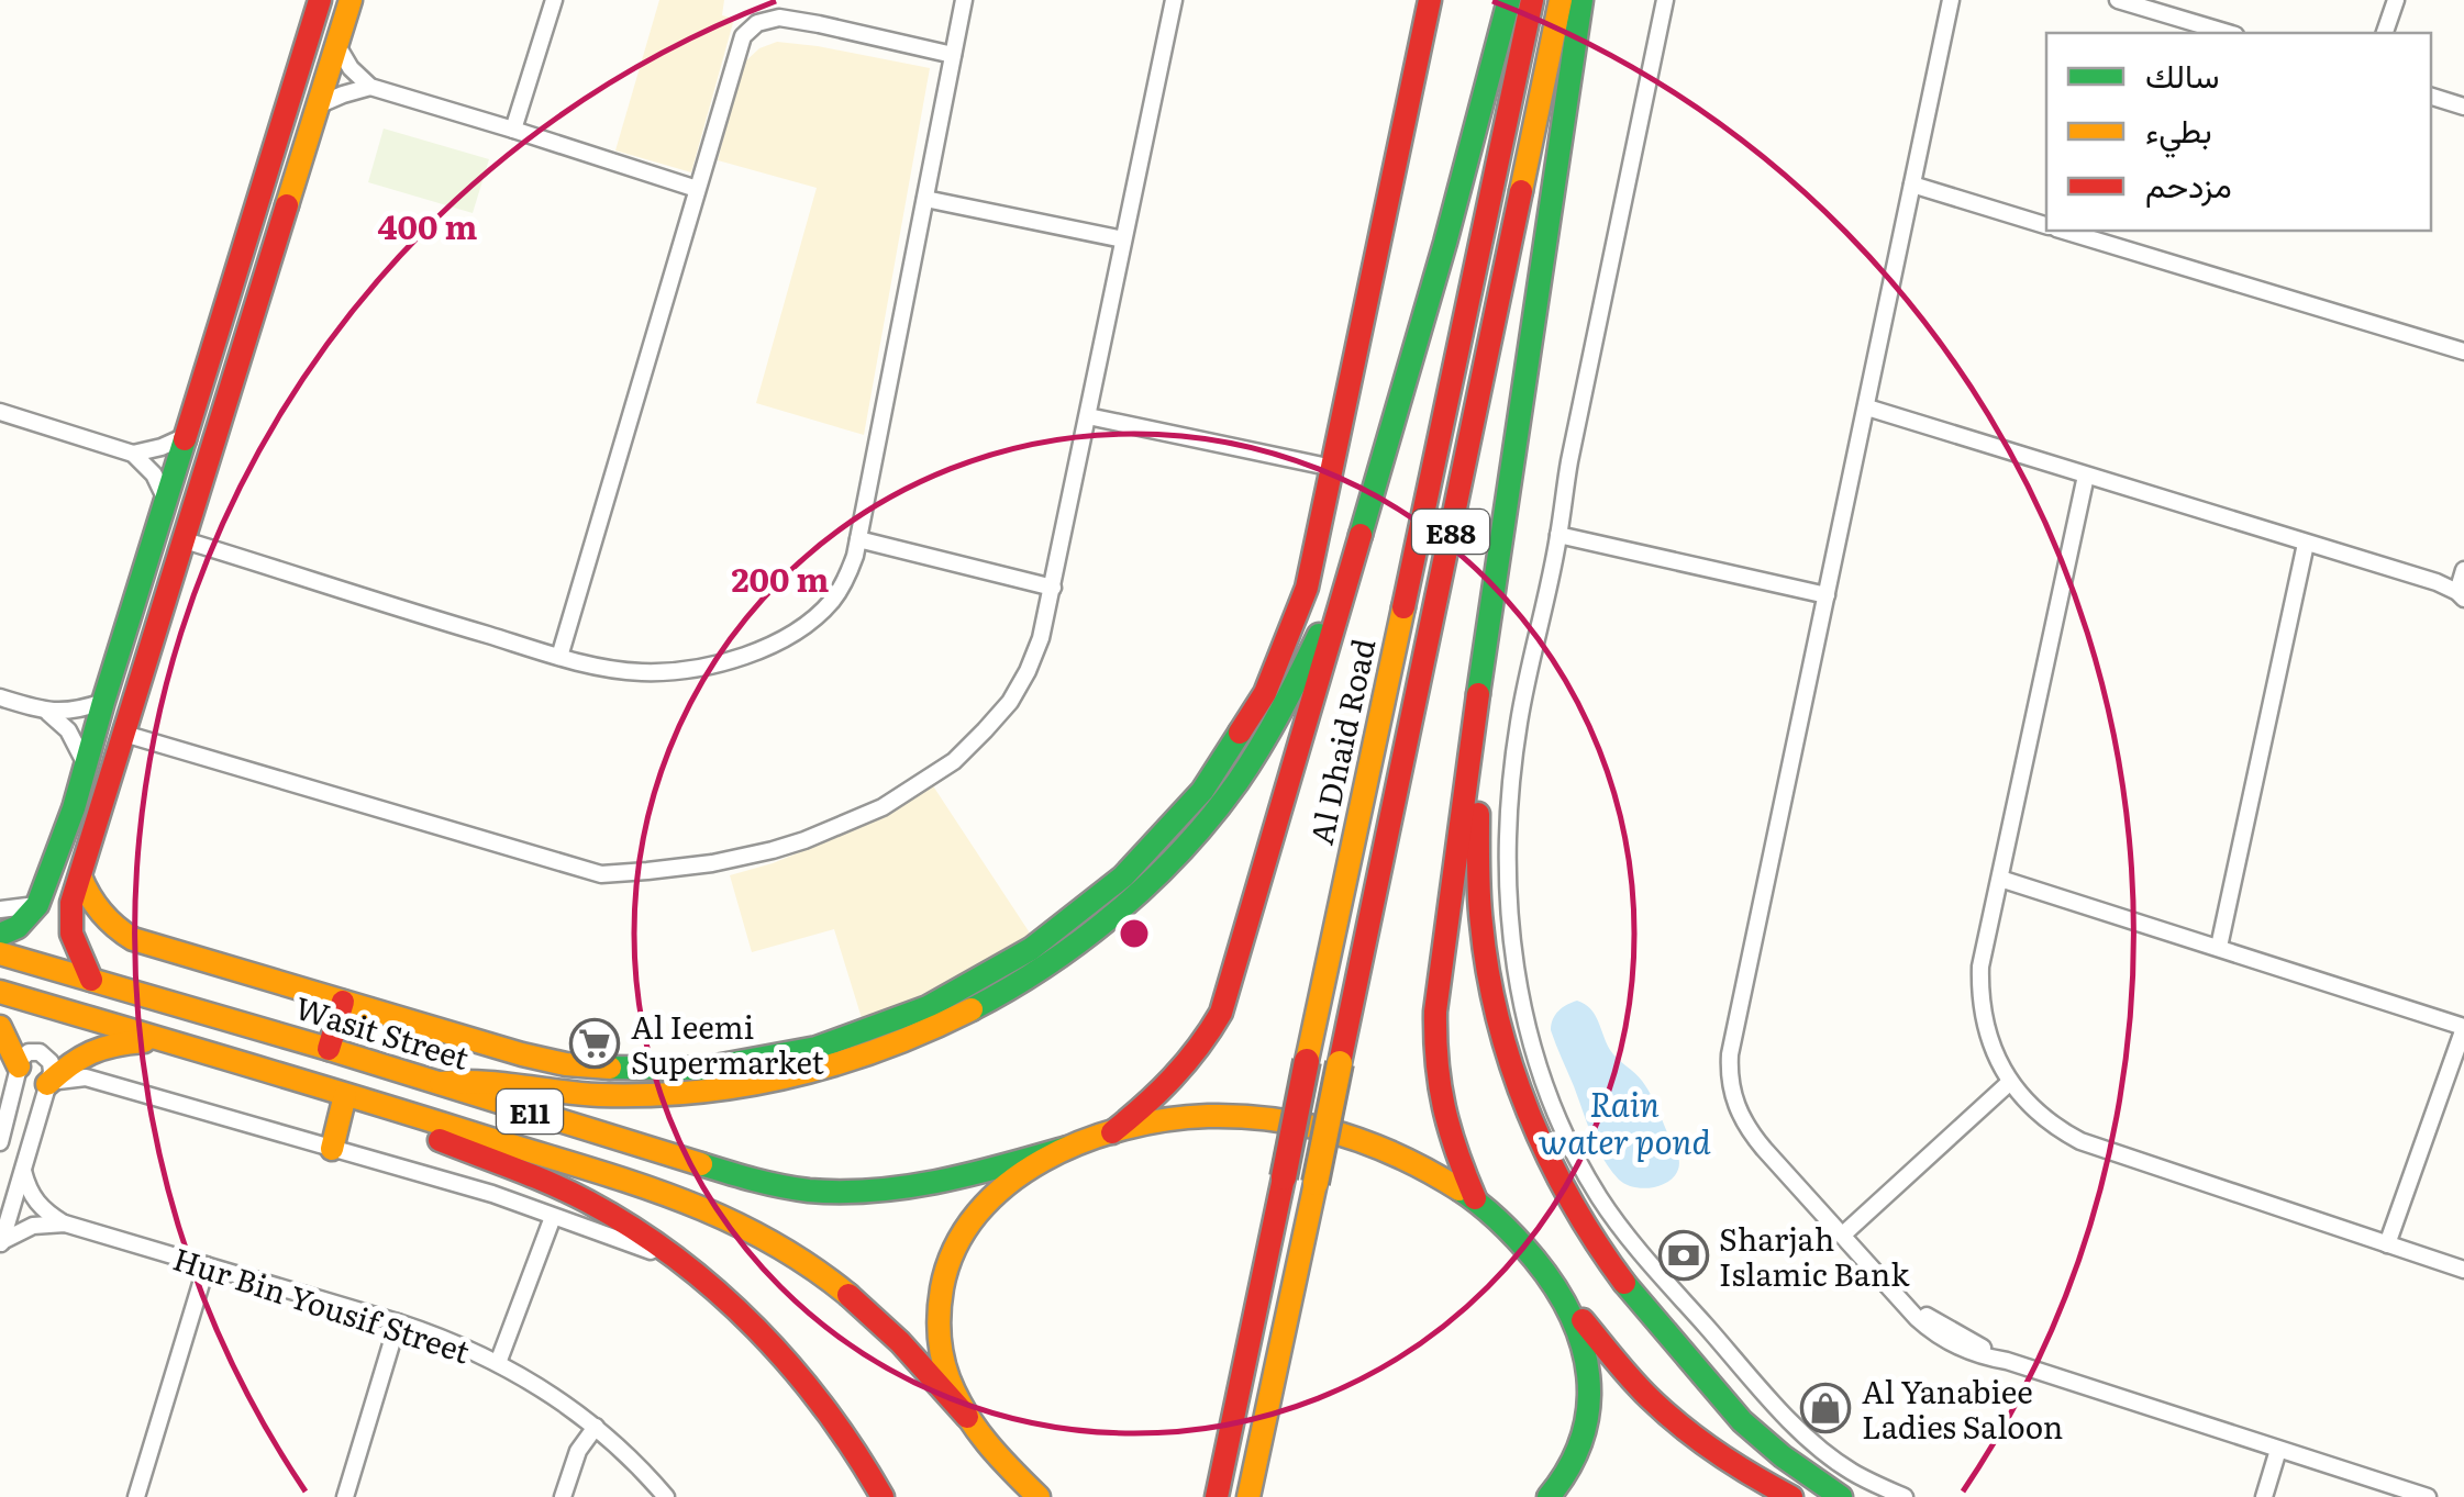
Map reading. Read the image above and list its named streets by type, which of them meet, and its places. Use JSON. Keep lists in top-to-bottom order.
{
  "streets": {
    "main road": [
      "E88",
      "Al Dhaid Road",
      "Wasit Street",
      "E11"
    ],
    "street": ["Hur Bin Yousif Street"]
  },
  "water": ["Rain water pond"],
  "places": {
    "supermarket": ["Al Ieemi Supermarket"],
    "bank": ["Sharjah Islamic Bank"],
    "shop": ["Al Yanabiee Ladies Saloon"]
  },
  "legend": ["سالك", "بطيء", "مزدحم"],
  "rings": ["400 m", "200 m"]
}
